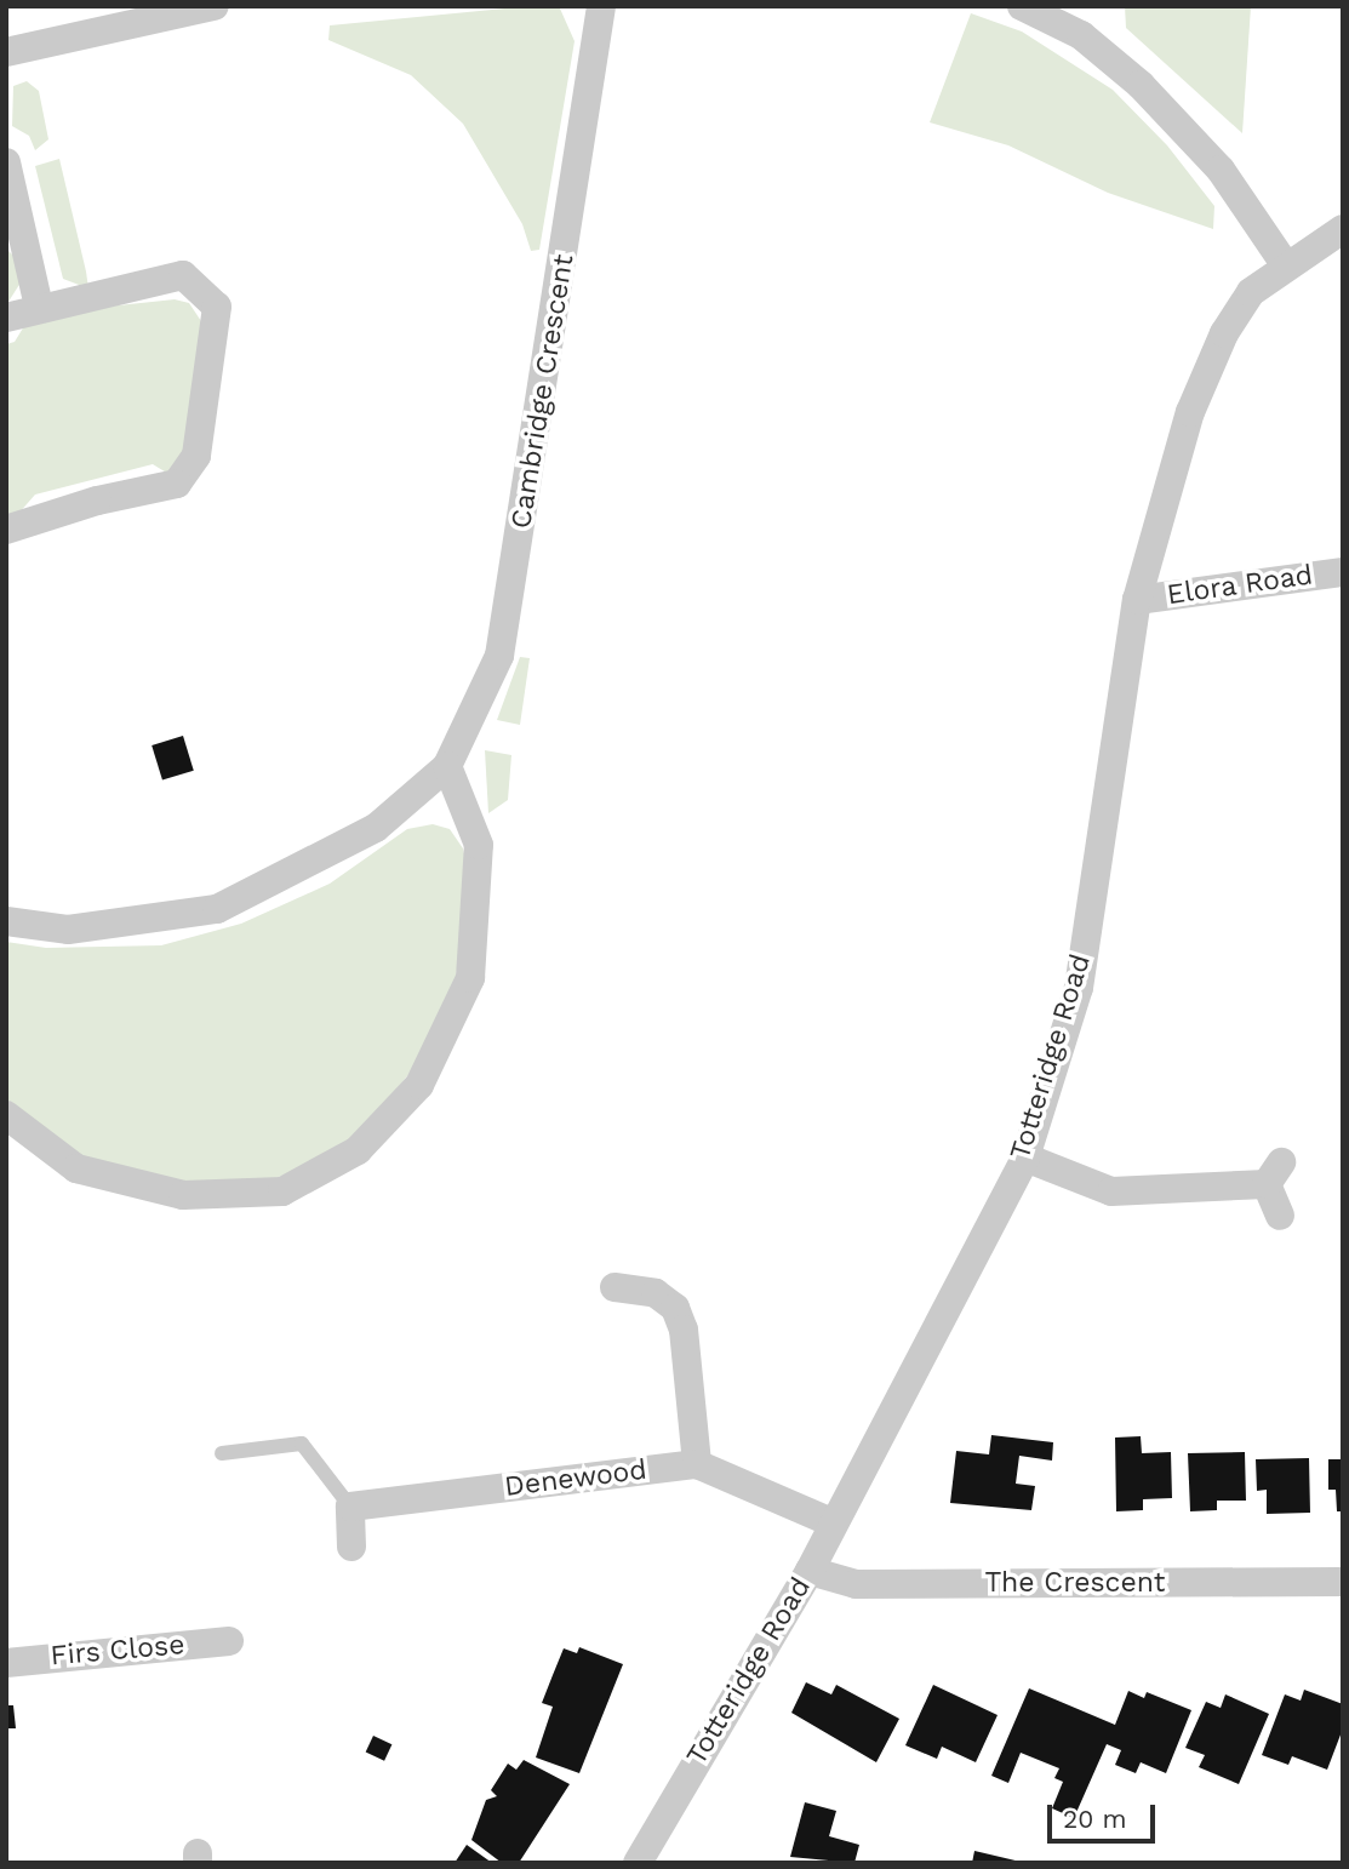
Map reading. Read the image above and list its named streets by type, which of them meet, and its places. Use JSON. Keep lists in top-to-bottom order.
{
  "streets": {
    "street": [
      "Cambridge Crescent",
      "Elora Road",
      "Totteridge Road",
      "Denewood",
      "The Crescent",
      "Firs Close"
    ]
  },
  "crossings": [
    ["Elora Road", "Totteridge Road"],
    ["Totteridge Road", "The Crescent"]
  ],
  "scale_bar": "20 m"
}
